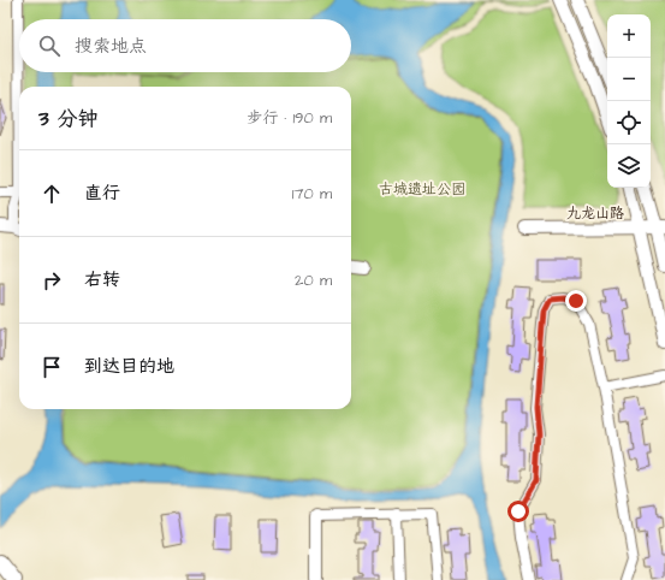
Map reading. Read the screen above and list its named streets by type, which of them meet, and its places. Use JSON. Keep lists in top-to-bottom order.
{
  "streets": {
    "street": ["九龙山路"]
  },
  "parks": ["古城遗址公园"],
  "page": {
    "map_buttons": ["+", "−"],
    "search": "搜索地点",
    "heading": ["3 分钟", "步行 · 190 m"],
    "list": [
      ["直行", "170 m"],
      ["右转", "20 m"],
      "到达目的地"
    ]
  }
}
